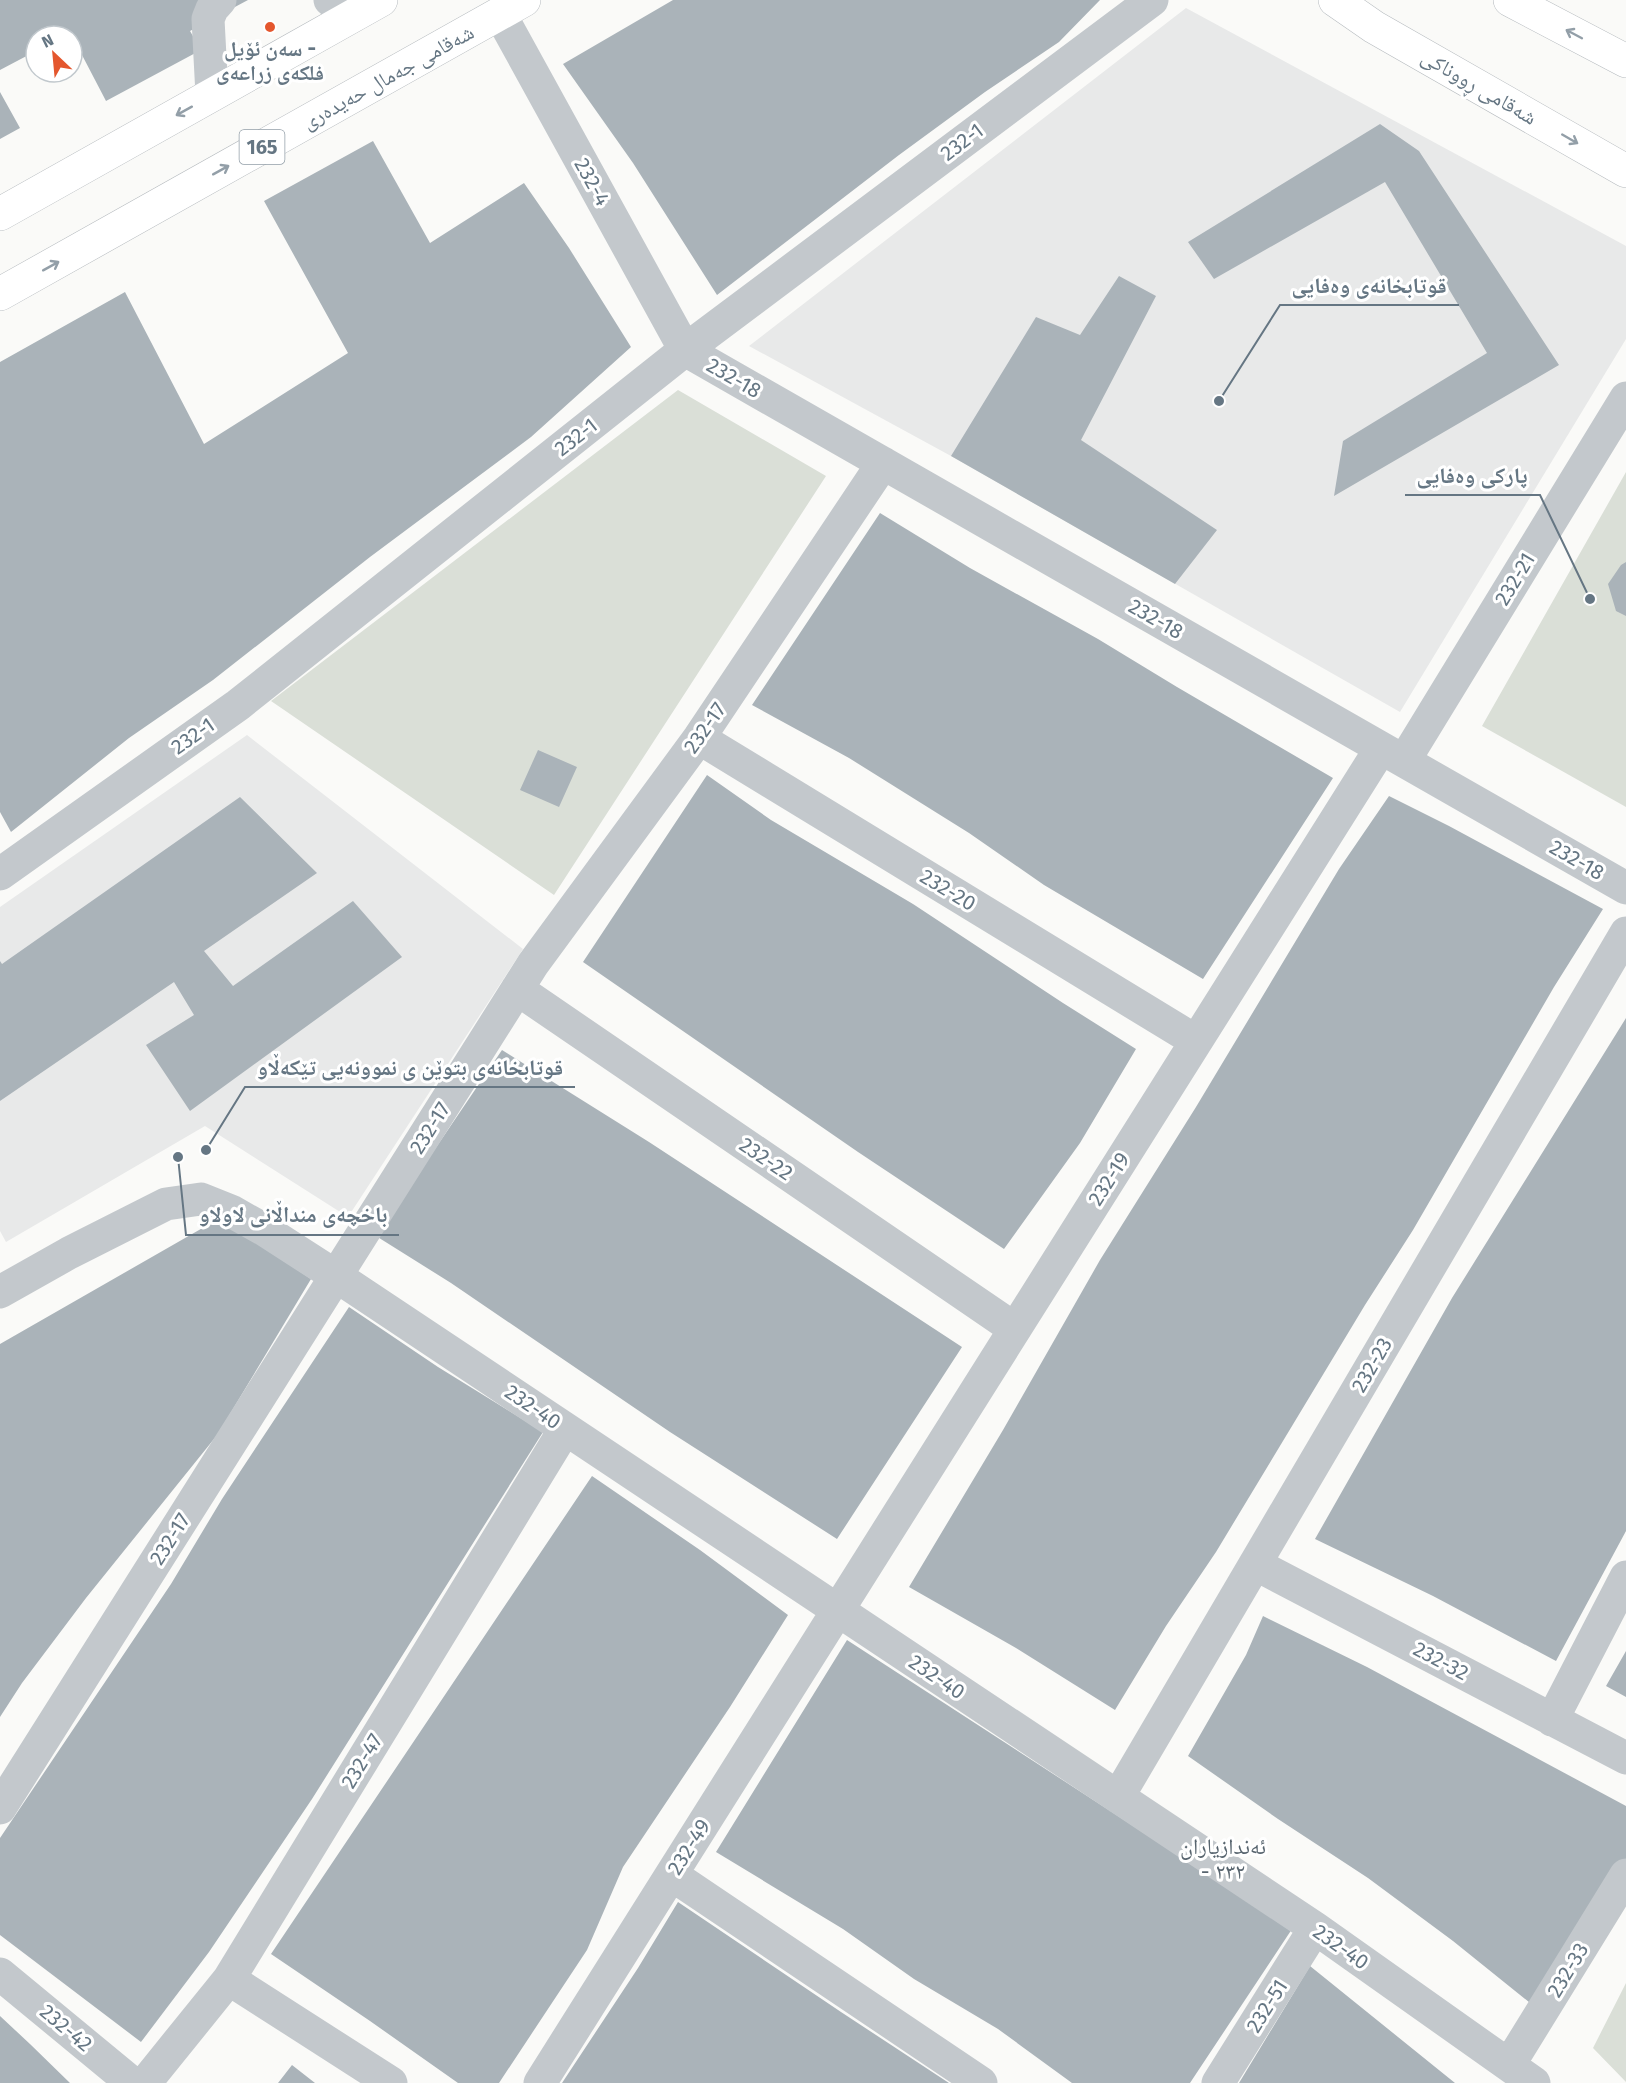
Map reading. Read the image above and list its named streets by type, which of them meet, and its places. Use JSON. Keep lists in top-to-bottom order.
{
  "streets": {
    "main road": ["شەقامی جەمال حەیدەری", "شەقامی ڕووناکی", "165"],
    "street": [
      "232-1",
      "232-4",
      "232-18",
      "232-21",
      "232-17",
      "232-20",
      "232-22",
      "232-19",
      "232-23",
      "232-40",
      "232-32",
      "232-47",
      "232-49",
      "232-33",
      "232-51",
      "232-42"
    ]
  },
  "crossings": [
    ["شەقامی جەمال حەیدەری", "232-4"],
    ["232-1", "232-4"],
    ["232-1", "232-18"],
    ["232-4", "232-18"],
    ["232-18", "232-21"],
    ["232-18", "232-17"],
    ["232-18", "232-19"],
    ["232-21", "232-19"],
    ["232-17", "232-20"],
    ["232-17", "232-22"],
    ["232-17", "232-40"],
    ["232-20", "232-19"],
    ["232-22", "232-19"],
    ["232-19", "232-40"],
    ["232-19", "232-49"],
    ["232-23", "232-40"],
    ["232-23", "232-32"],
    ["232-40", "232-47"],
    ["232-40", "232-49"],
    ["232-40", "232-33"],
    ["232-40", "232-51"]
  ],
  "districts": ["ئەندازیاران - ٢٣٢"],
  "places": [
    "سەن ئۆیل - فلکەی زرا‌عەی",
    "قوتابخانەی وەفایی",
    "پارکی وەفایی",
    "قوتابخانه‌ی بتوێن ی نموونه‌یی تێکه‌ڵاو",
    "باخچەی منداڵانی لاولاو"
  ],
  "north": "top left"
}
